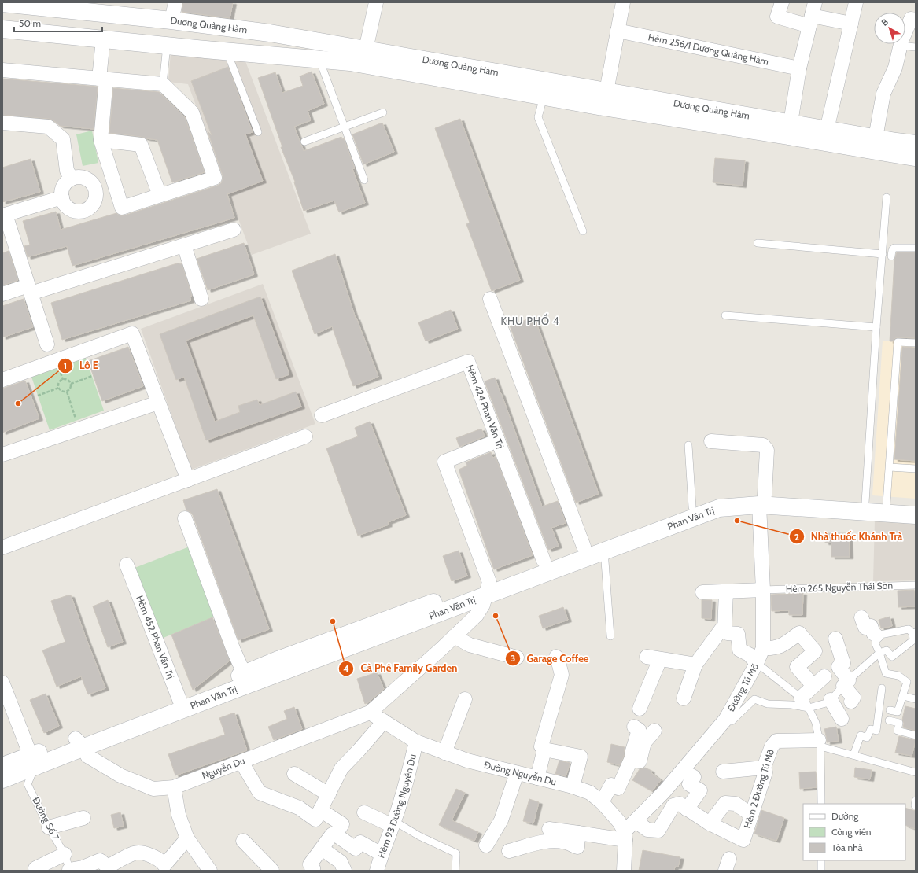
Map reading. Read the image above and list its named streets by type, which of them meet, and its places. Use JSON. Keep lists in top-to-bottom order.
{
  "streets": {
    "street": [
      "Dương Quảng Hàm",
      "Hẻm 256/1 Dương Quảng Hàm",
      "Hẻm 424 Phan Văn Trị",
      "Phan Văn Trị",
      "Hẻm 452 Phan Văn Trị",
      "Đường Tú Mỡ",
      "Nguyễn Du",
      "Đường Nguyễn Du",
      "Hẻm 2 Đường Tú Mỡ",
      "Hẻm 93 Đường Nguyễn Du"
    ],
    "lane": ["Hẻm 265 Nguyễn Thái Sơn", "Đường Số 7"]
  },
  "crossings": [
    ["Hẻm 424 Phan Văn Trị", "Phan Văn Trị"],
    ["Phan Văn Trị", "Hẻm 452 Phan Văn Trị"],
    ["Phan Văn Trị", "Đường Tú Mỡ"],
    ["Phan Văn Trị", "Nguyễn Du"],
    ["Phan Văn Trị", "Đường Số 7"],
    ["Hẻm 265 Nguyễn Thái Sơn", "Đường Tú Mỡ"],
    ["Đường Tú Mỡ", "Đường Nguyễn Du"],
    ["Đường Tú Mỡ", "Hẻm 2 Đường Tú Mỡ"],
    ["Nguyễn Du", "Đường Nguyễn Du"],
    ["Đường Nguyễn Du", "Hẻm 93 Đường Nguyễn Du"]
  ],
  "districts": ["KHU PHỐ 4"],
  "places": [
    "Lô E",
    "Nhà thuốc Khánh Trà",
    "Garage Coffee",
    "Cà Phê Family Garden"
  ],
  "legend": ["Đường", "Công viên", "Tòa nhà"],
  "scale_bar": "50 m",
  "north": "top left"
}
